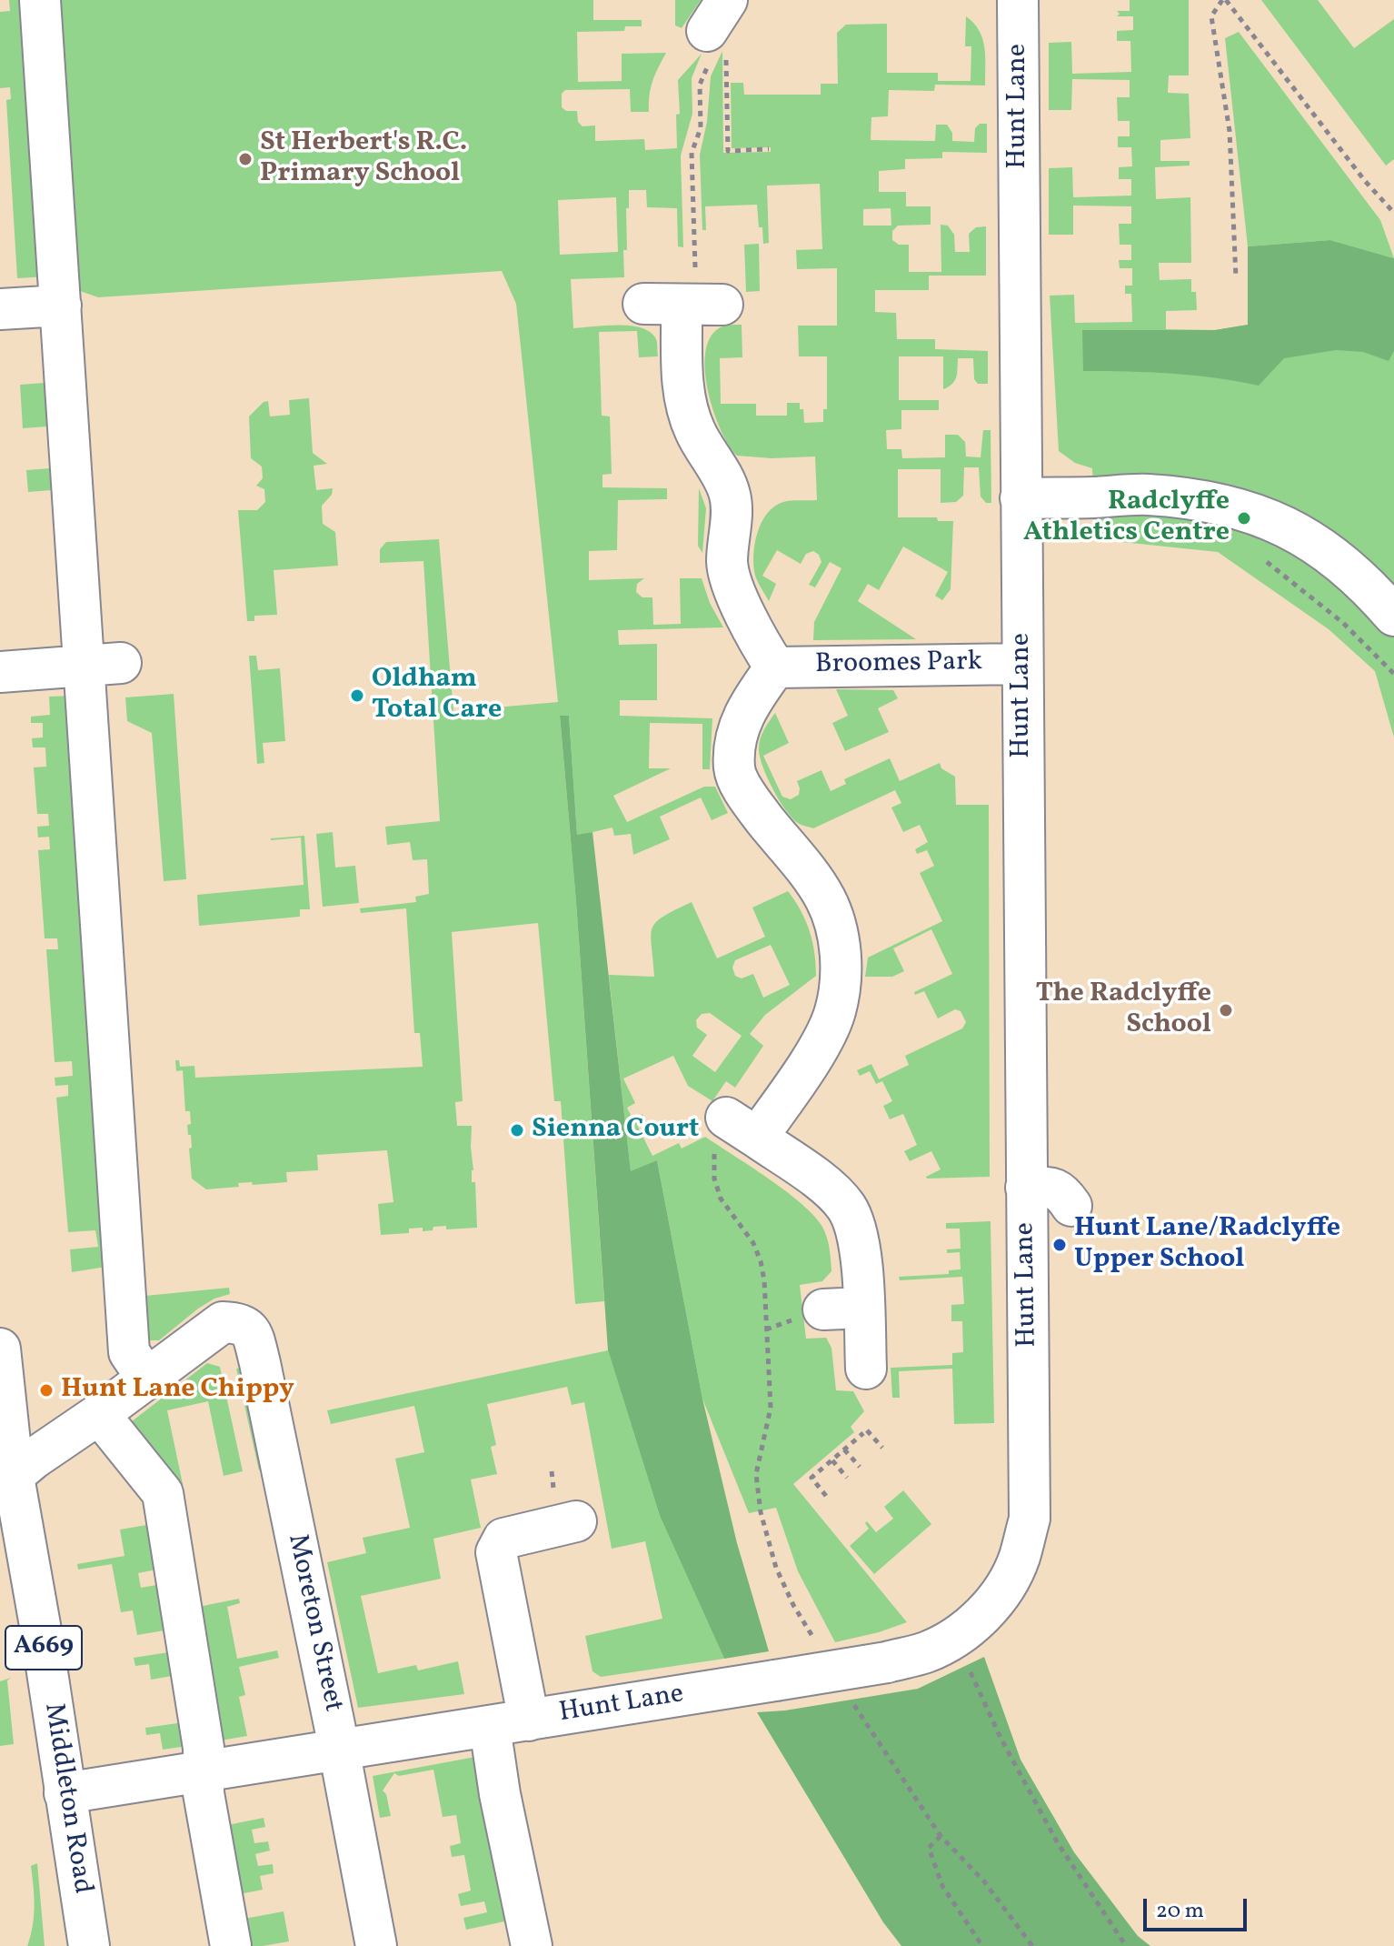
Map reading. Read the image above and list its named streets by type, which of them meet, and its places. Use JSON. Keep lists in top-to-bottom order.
{
  "streets": {
    "street": [
      "Hunt Lane",
      "Broomes Park",
      "Moreton Street",
      "A669",
      "Middleton Road"
    ]
  },
  "crossings": [
    ["Hunt Lane", "Broomes Park"],
    ["Hunt Lane", "Moreton Street"],
    ["Hunt Lane", "Middleton Road"]
  ],
  "places": [
    "St Herbert's R.C. Primary School",
    "Radclyffe Athletics Centre",
    "Oldham Total Care",
    "The Radclyffe School",
    "Sienna Court",
    "Hunt Lane/Radclyffe Upper School",
    "Hunt Lane Chippy"
  ],
  "scale_bar": "20 m"
}
